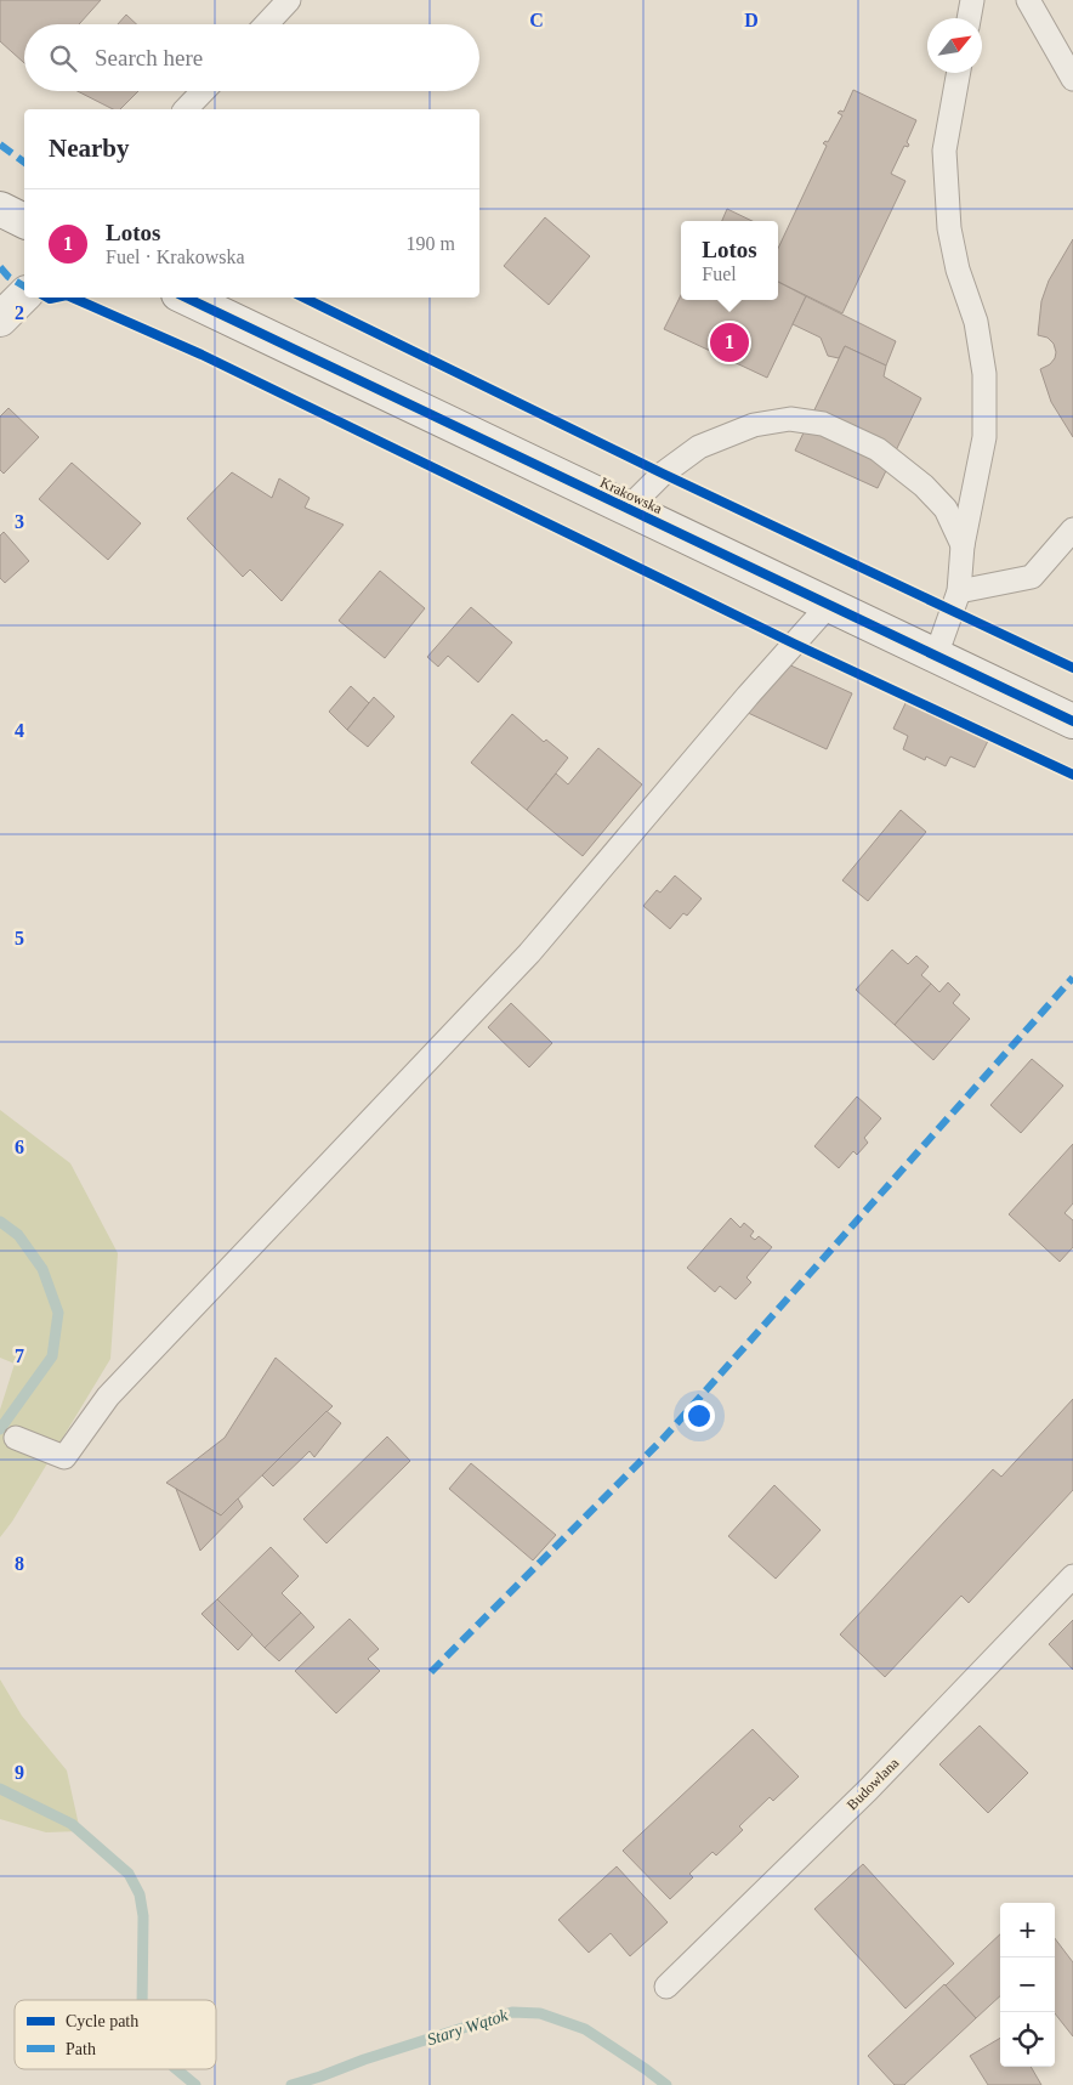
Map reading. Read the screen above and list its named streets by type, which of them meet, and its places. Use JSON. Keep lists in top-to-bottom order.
{
  "streets": {
    "street": ["Krakowska"],
    "lane": ["Budowlana"]
  },
  "water": ["Stary Wątok"],
  "legend": ["Cycle path", "Path"],
  "north": "top right",
  "page": {
    "search": "Search here",
    "heading": "Nearby",
    "list": [
      {
        "mark": "1",
        "name": "Lotos",
        "note": "Fuel · Krakowska",
        "value": "190 m"
      }
    ],
    "popup": ["Lotos", "Fuel"],
    "pins": "1",
    "map_buttons": ["+", "−"]
  },
  "grid": {
    "columns": ["C", "D"],
    "rows": [
      "2",
      "3",
      "4",
      "5",
      "6",
      "7",
      "8",
      "9"
    ]
  }
}
